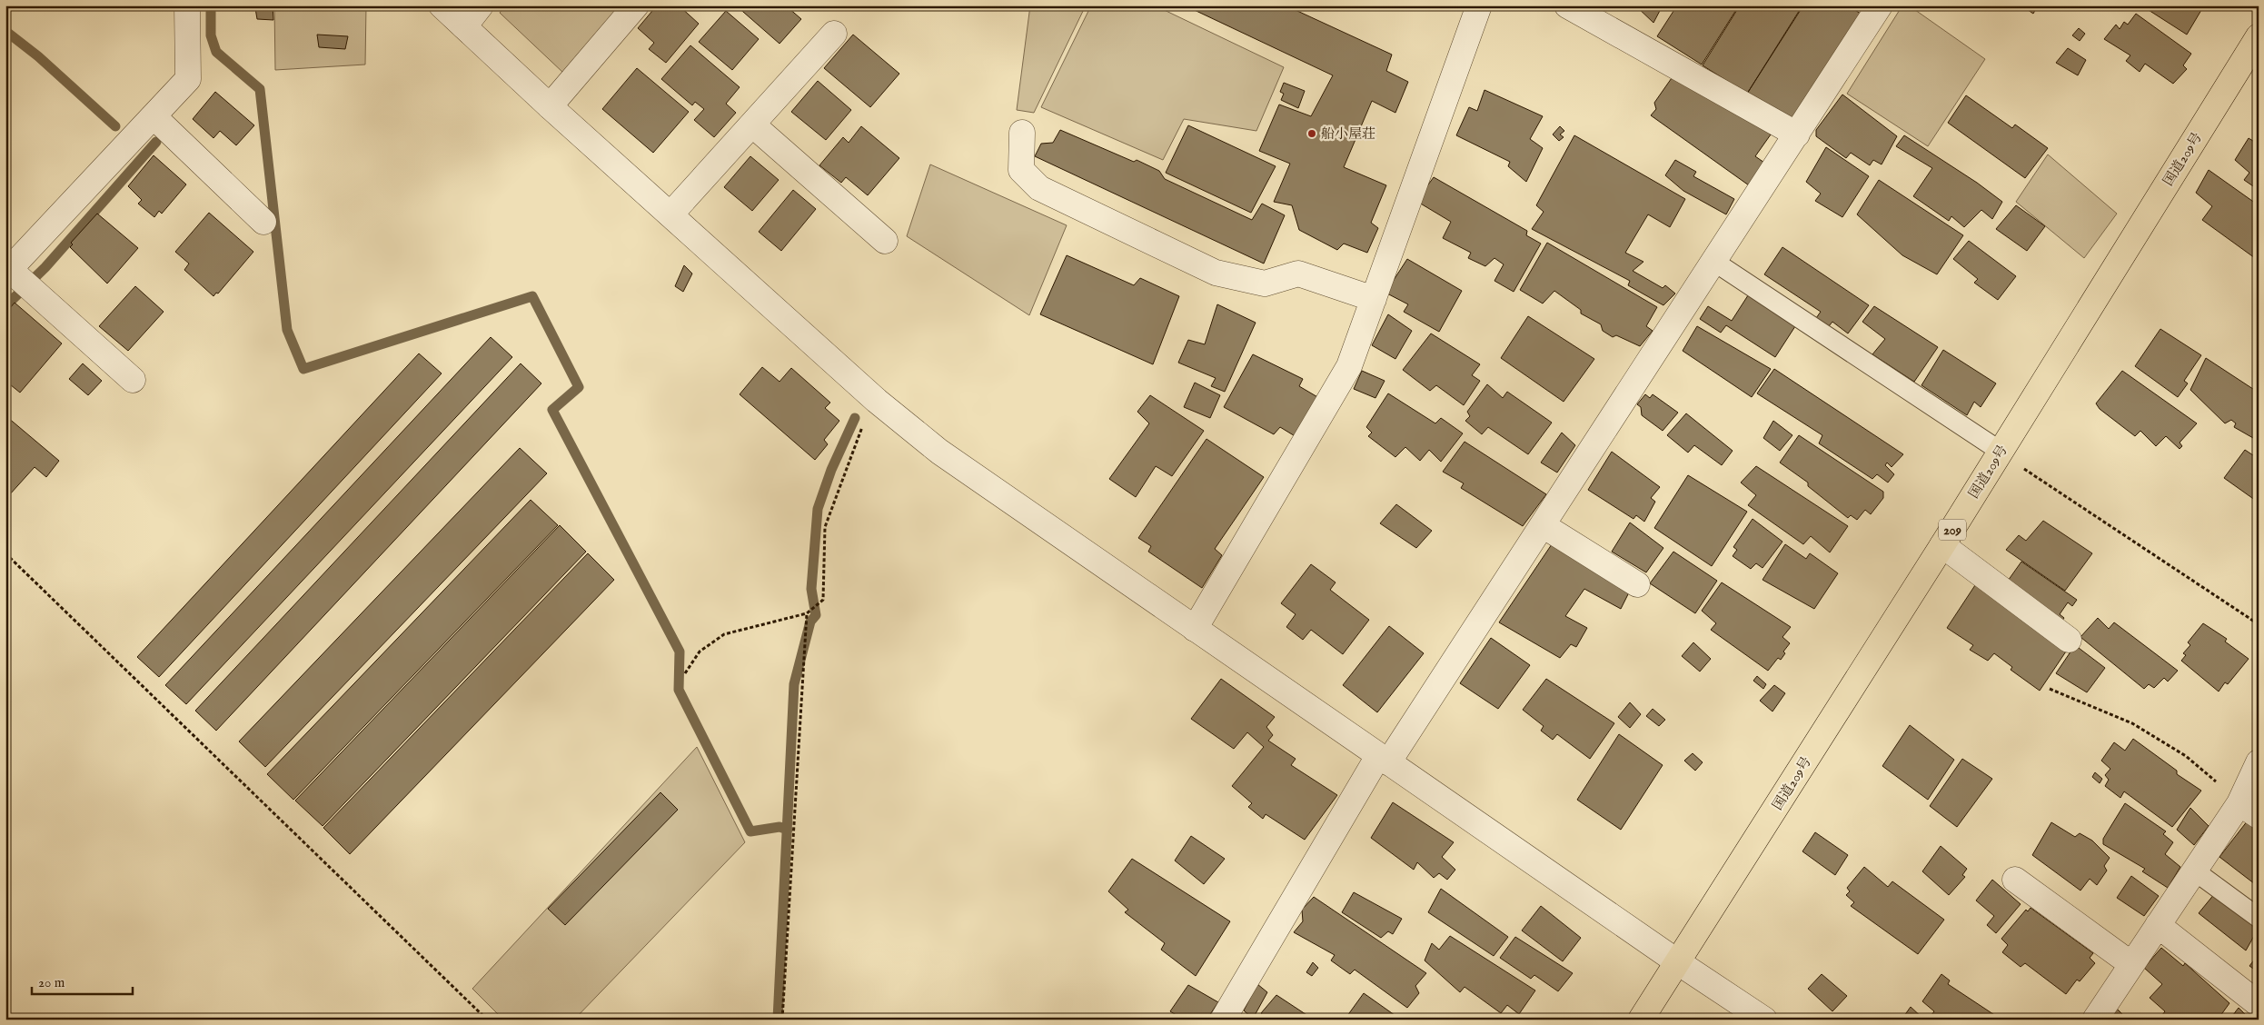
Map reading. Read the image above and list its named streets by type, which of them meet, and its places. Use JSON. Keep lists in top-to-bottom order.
{
  "streets": {
    "highway": ["国道209号", "209"]
  },
  "places": ["船小屋荘"],
  "scale_bar": "20 m"
}
